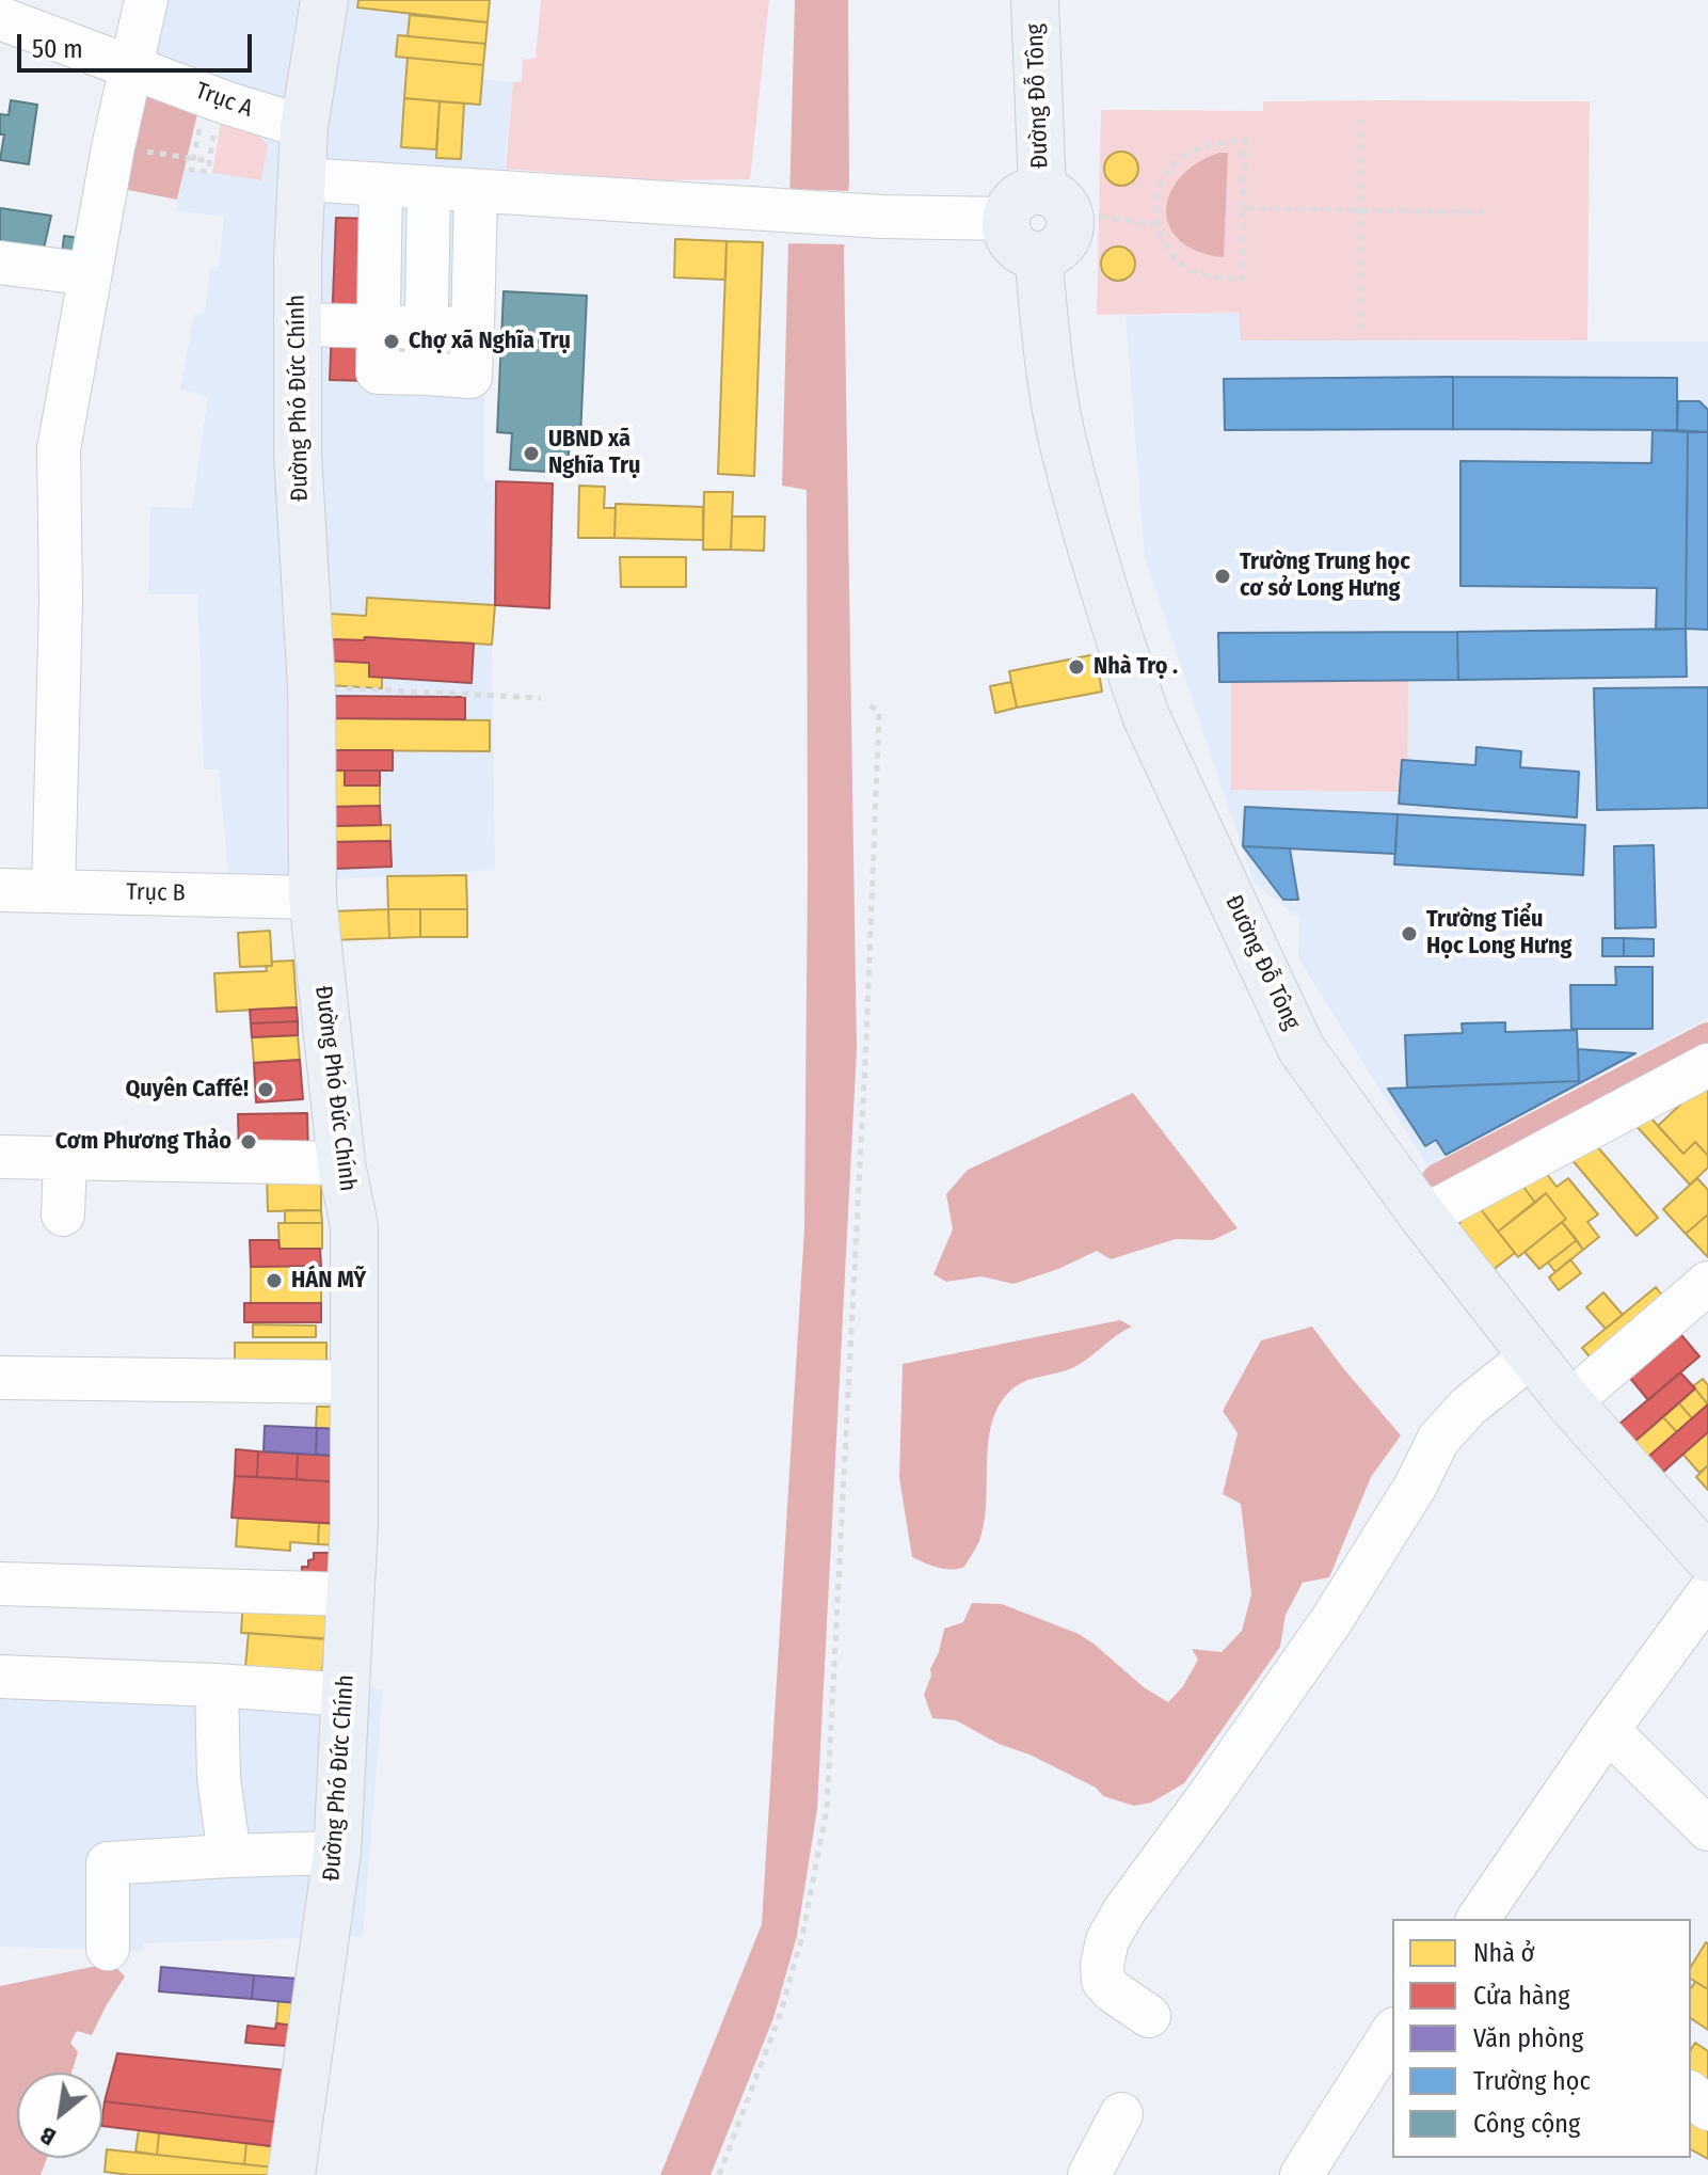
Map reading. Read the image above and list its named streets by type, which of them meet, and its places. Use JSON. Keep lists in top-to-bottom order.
{
  "streets": {
    "main road": ["Đường Đỗ Tông", "Đường Phó Đức Chính"],
    "street": ["Trục A", "Trục B"]
  },
  "crossings": [
    ["Trục A", "Đường Phó Đức Chính"],
    ["Đường Phó Đức Chính", "Trục B"]
  ],
  "places": [
    "Chợ xã Nghĩa Trụ",
    "UBND xã Nghĩa Trụ",
    "Trường Trung học cơ sở Long Hưng",
    "Nhà Trọ .",
    "Trường Tiểu Học Long Hưng",
    "Quyên Caffé!",
    "Cơm Phương Thảo",
    "HÁN MỸ"
  ],
  "legend": [
    "Nhà ở",
    "Cửa hàng",
    "Văn phòng",
    "Trường học",
    "Công cộng"
  ],
  "scale_bar": "50 m",
  "north": "bottom left"
}
